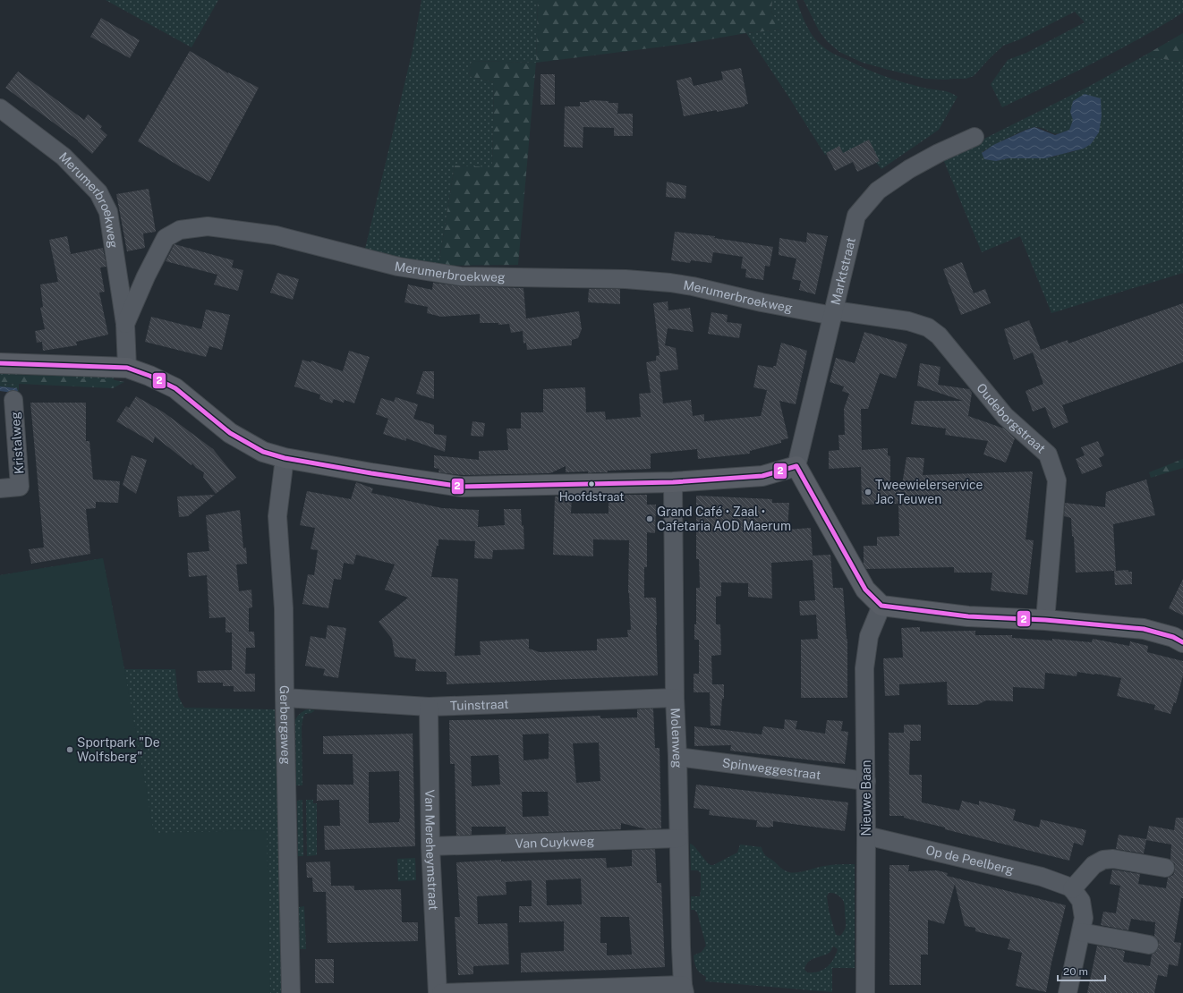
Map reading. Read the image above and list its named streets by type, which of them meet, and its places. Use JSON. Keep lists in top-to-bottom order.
{
  "streets": {
    "street": [
      "Merumerbroekweg",
      "Marktstraat",
      "Oudeborgstraat",
      "Kristalweg",
      "Tuinstraat",
      "Gerbergaweg",
      "Molenweg",
      "Spinweggestraat",
      "Nieuwe Baan",
      "Van Cuykweg",
      "Van Mereheymstraat",
      "Op de Peelberg"
    ]
  },
  "crossings": [
    ["Merumerbroekweg", "Marktstraat"],
    ["Merumerbroekweg", "Oudeborgstraat"],
    ["Marktstraat", "Oudeborgstraat"],
    ["Tuinstraat", "Gerbergaweg"],
    ["Tuinstraat", "Molenweg"],
    ["Tuinstraat", "Van Mereheymstraat"],
    ["Molenweg", "Spinweggestraat"],
    ["Molenweg", "Van Cuykweg"],
    ["Spinweggestraat", "Nieuwe Baan"],
    ["Nieuwe Baan", "Op de Peelberg"],
    ["Van Cuykweg", "Van Mereheymstraat"]
  ],
  "places": [
    "Hoofdstraat",
    "Tweewielerservice Jac Teuwen",
    "Grand Café • Zaal • Cafetaria AOD Maerum",
    "Sportpark \"De Wolfsberg\""
  ],
  "lines": ["transit line 2"],
  "scale_bar": "20 m"
}
